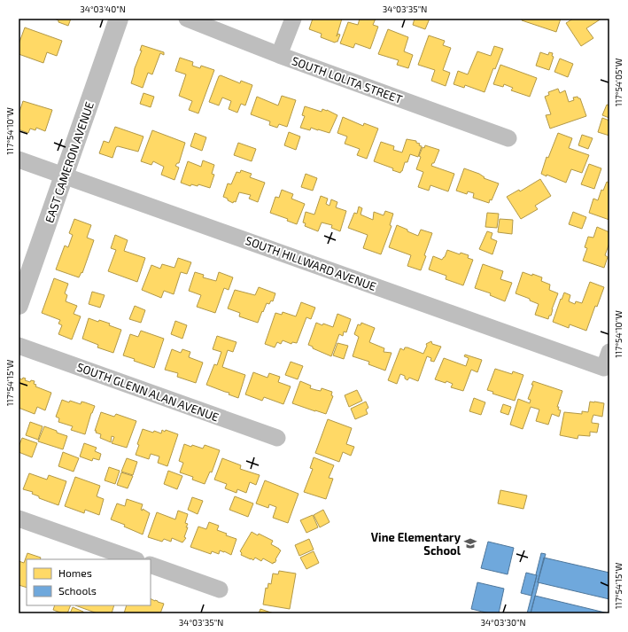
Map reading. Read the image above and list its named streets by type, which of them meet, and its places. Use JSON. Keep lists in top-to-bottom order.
{
  "streets": {
    "main road": ["EAST CAMERON AVENUE"],
    "street": ["SOUTH LOLITA STREET", "SOUTH HILLWARD AVENUE", "SOUTH GLENN ALAN AVENUE"]
  },
  "crossings": [
    ["EAST CAMERON AVENUE", "SOUTH HILLWARD AVENUE"]
  ],
  "places": {
    "school or university": ["Vine Elementary School"]
  },
  "legend": ["Homes", "Schools"],
  "coordinates": [
    "34°03'40\"N",
    "34°03'35\"N",
    "117°54'05\"W",
    "117°54'10\"W",
    "117°54'15\"W",
    "34°03'30\"N"
  ]
}
